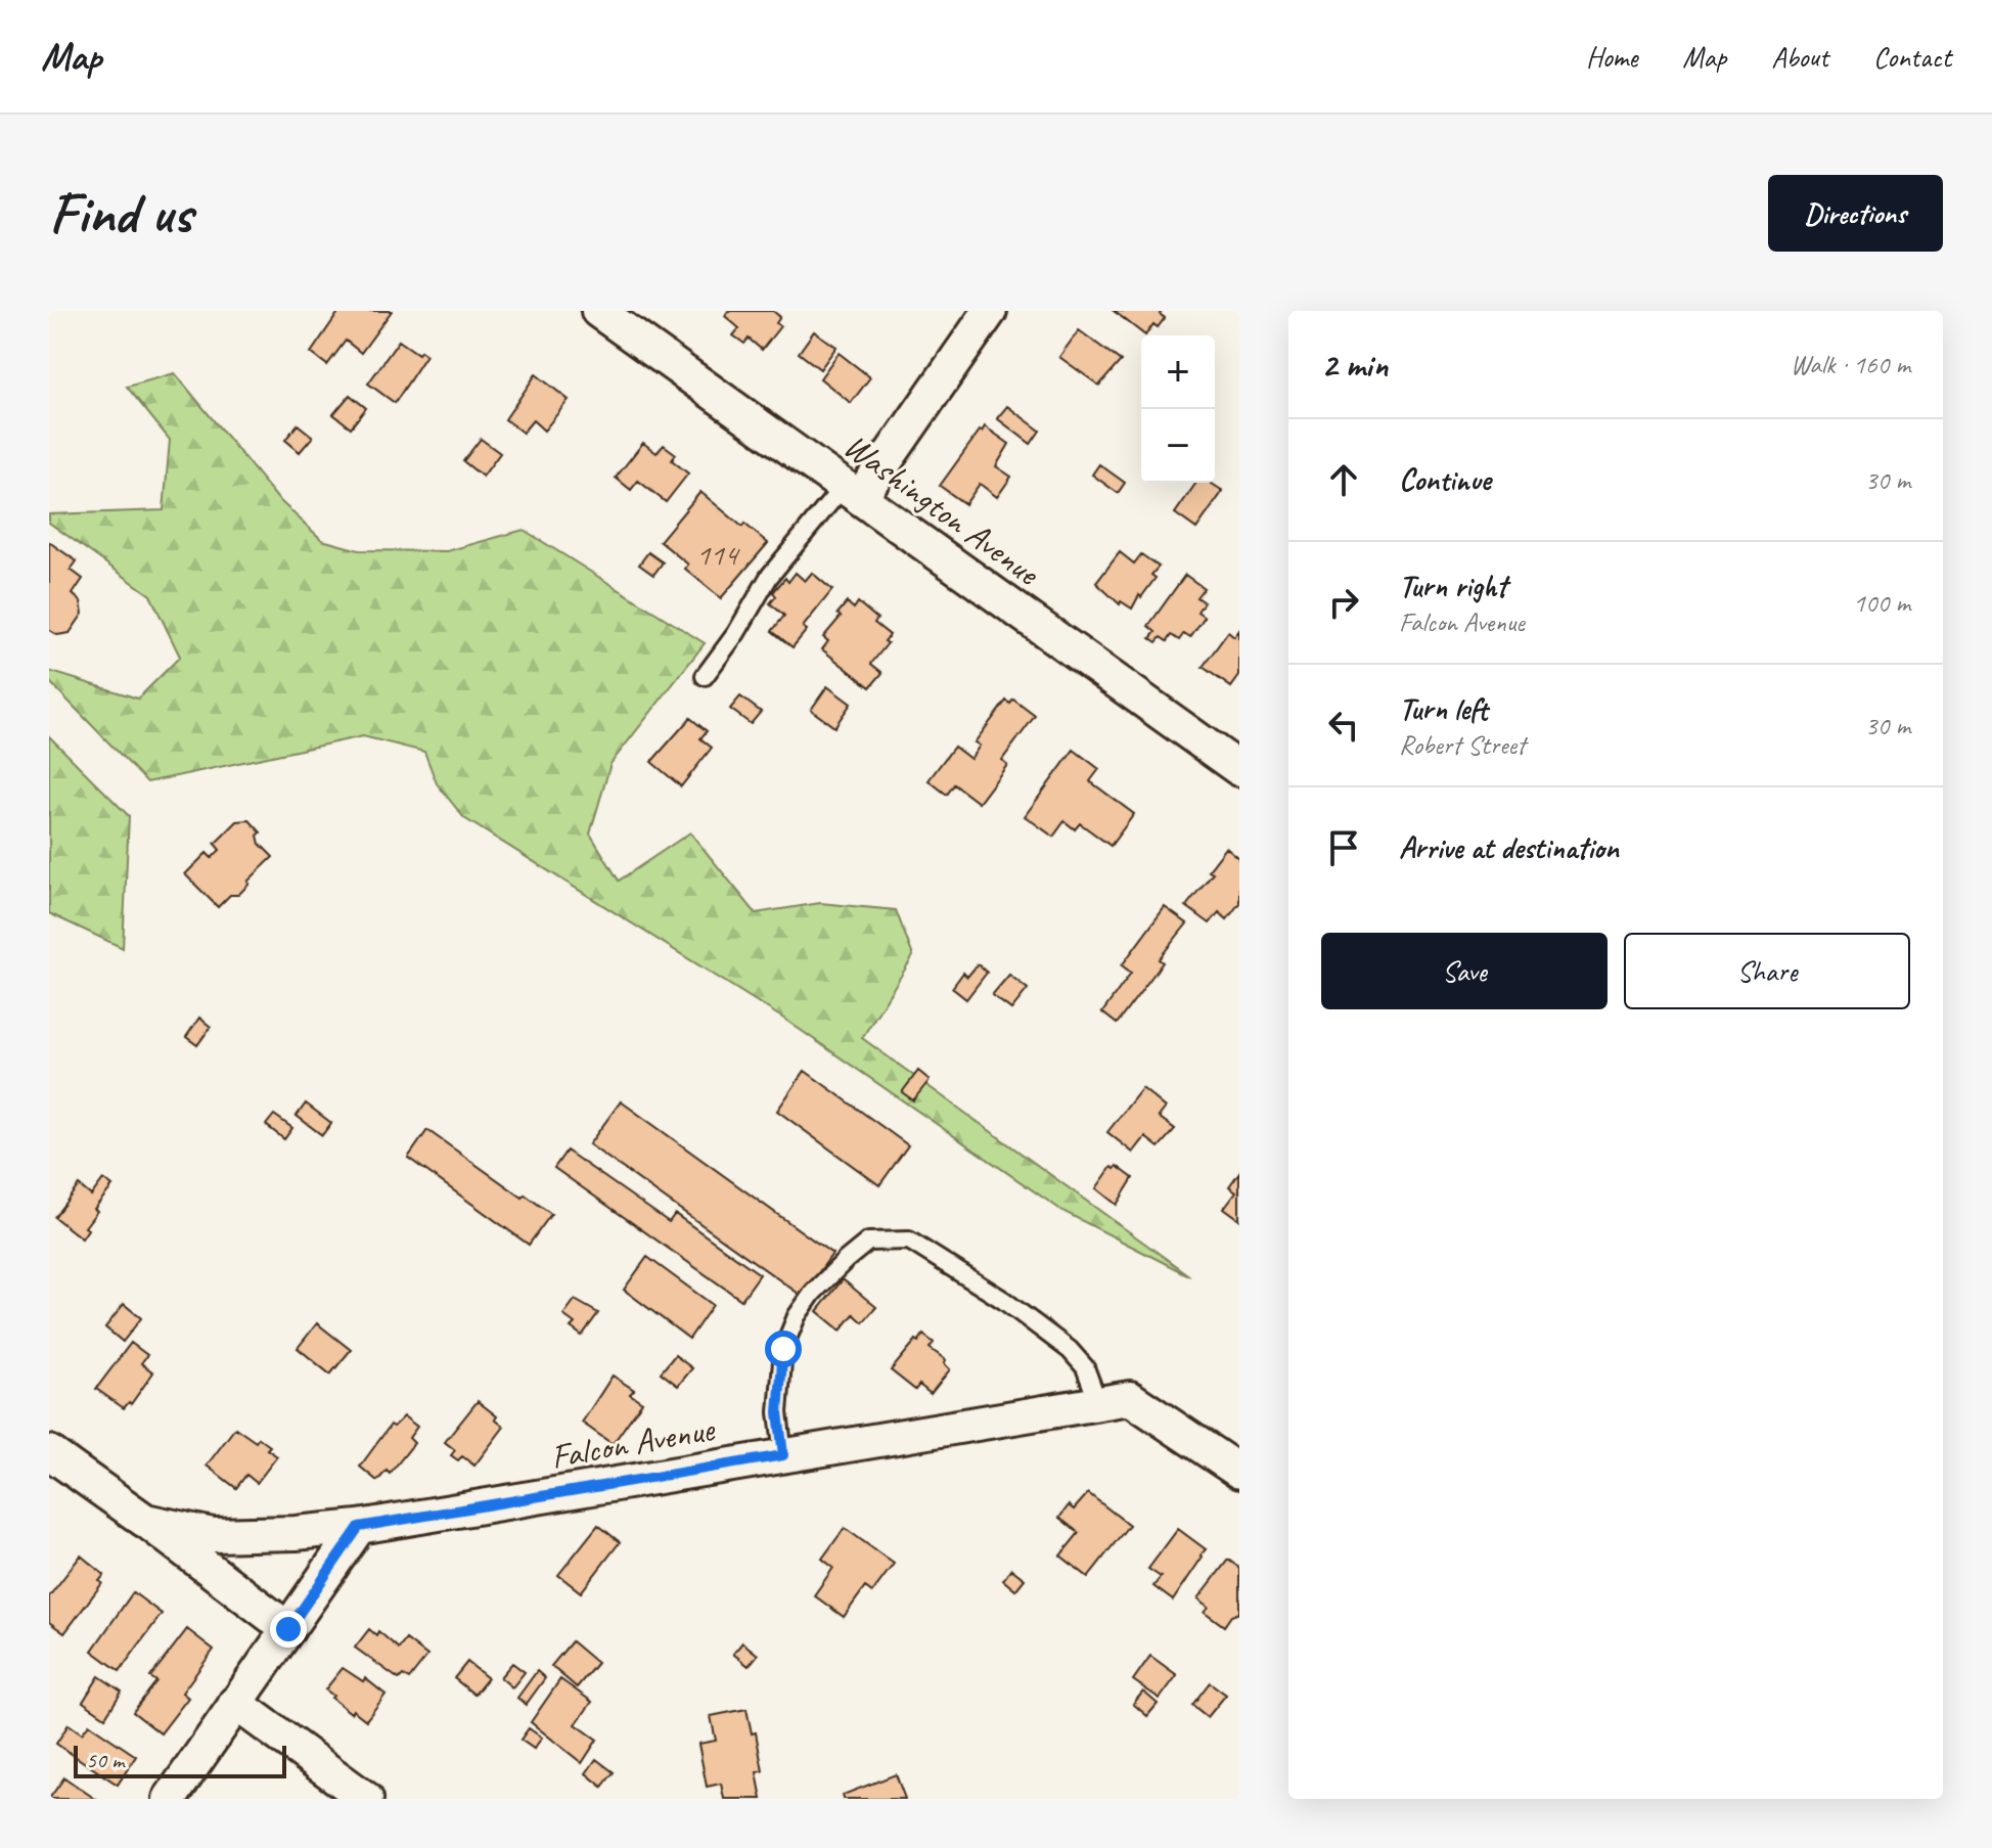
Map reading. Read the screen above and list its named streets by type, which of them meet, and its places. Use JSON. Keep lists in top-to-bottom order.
{
  "streets": {
    "street": ["Washington Avenue", "Falcon Avenue"]
  },
  "house_numbers": ["114"],
  "scale_bar": "50 m",
  "page": {
    "header": "Map",
    "nav": [
      "Home",
      "Map",
      "About",
      "Contact"
    ],
    "buttons": [
      "Directions",
      ["Save", "Share"]
    ],
    "title": "Find us",
    "heading": ["2 min", "Walk · 160 m"],
    "map_buttons": ["+", "−"],
    "list": [
      ["Continue", "30 m"],
      ["Turn right", "Falcon Avenue", "100 m"],
      ["Turn left", "Robert Street", "30 m"],
      "Arrive at destination"
    ],
    "scale": "50 m"
  }
}
